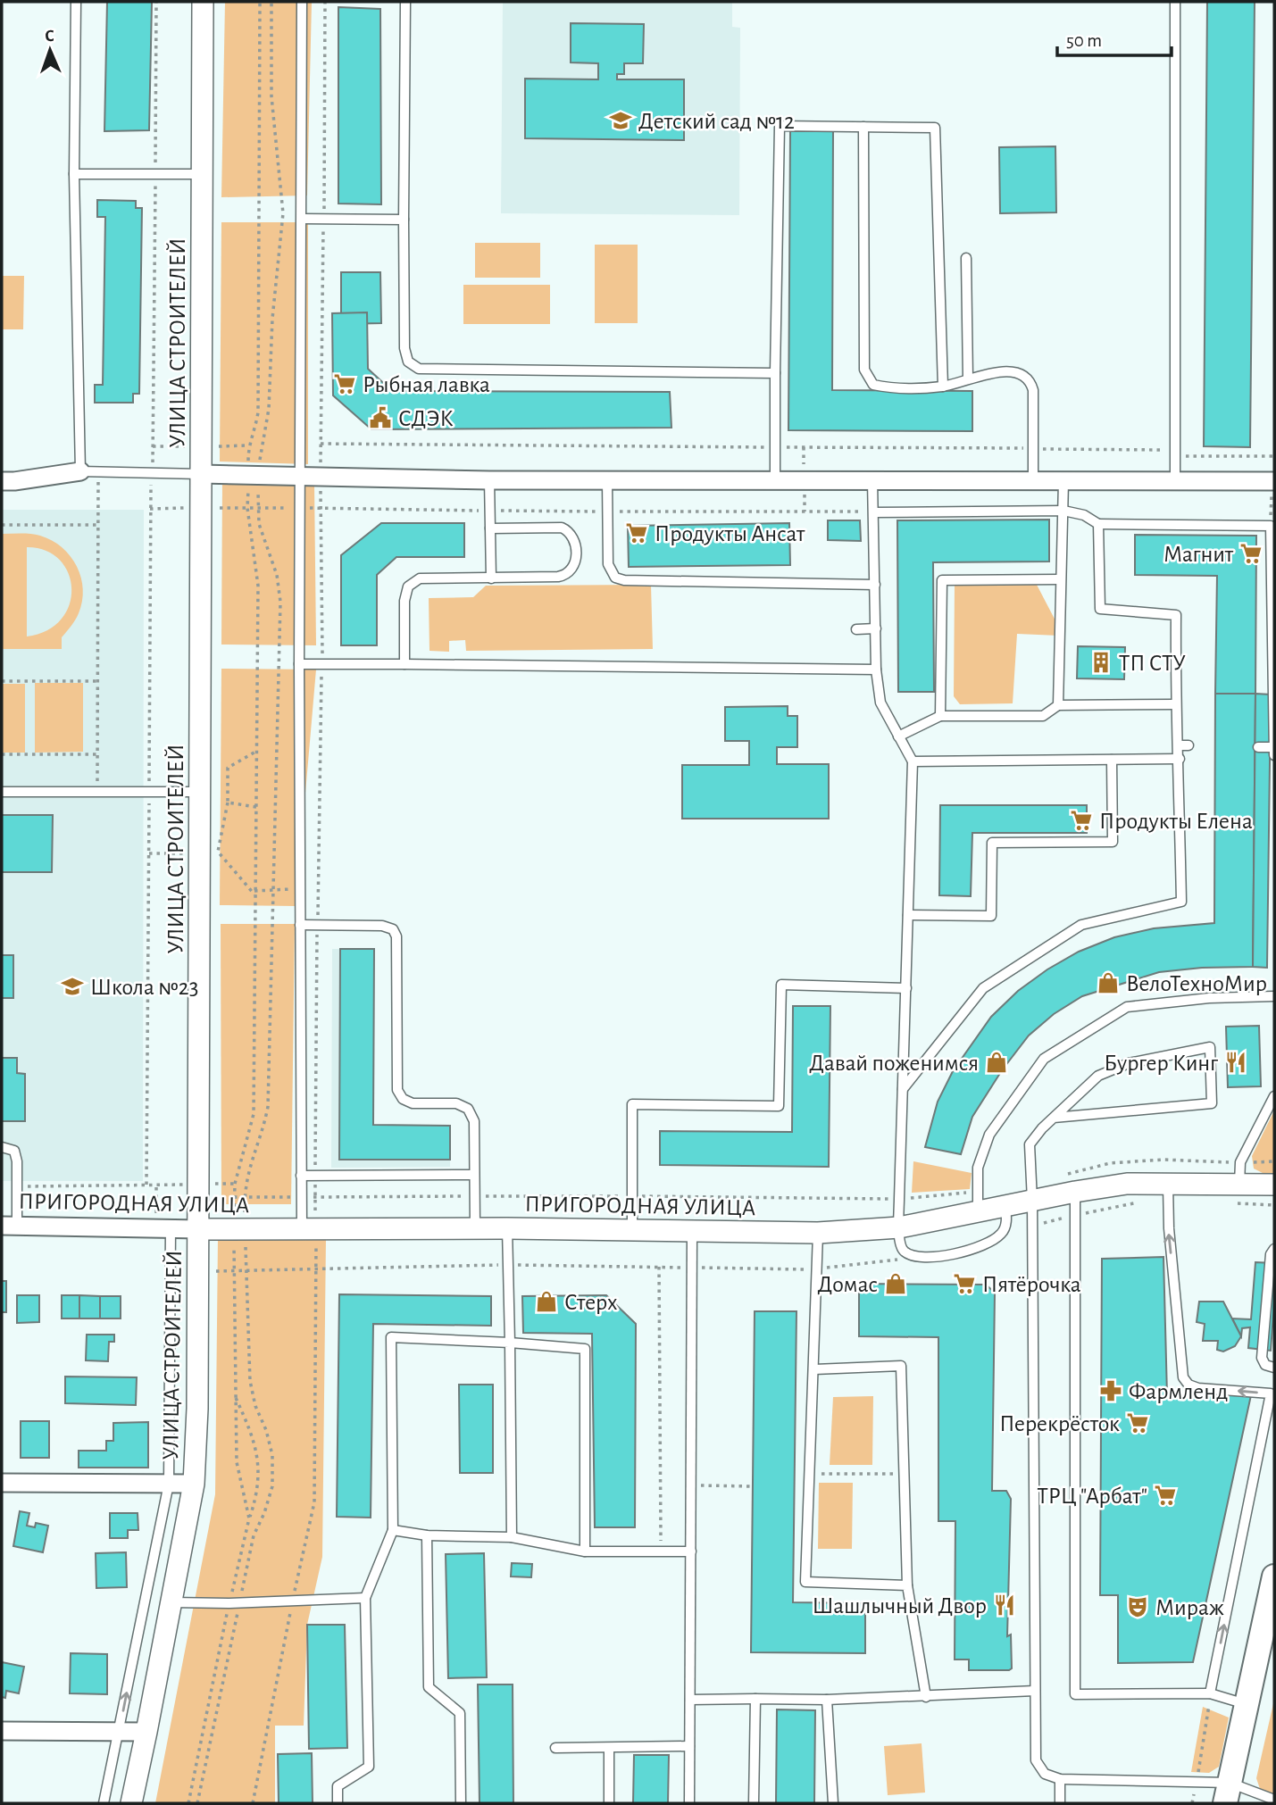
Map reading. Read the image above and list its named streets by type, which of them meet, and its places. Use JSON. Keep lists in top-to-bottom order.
{
  "streets": {
    "street": ["УЛИЦА СТРОИТЕЛЕЙ", "ПРИГОРОДНАЯ УЛИЦА"]
  },
  "crossings": [
    ["УЛИЦА СТРОИТЕЛЕЙ", "ПРИГОРОДНАЯ УЛИЦА"]
  ],
  "places": {
    "school or university": ["Детский сад №12", "Школа №23"],
    "supermarket": [
      "Рыбная лавка",
      "Продукты Ансат",
      "Магнит",
      "Продукты Елена",
      "Пятёрочка",
      "Перекрёсток",
      "ТРЦ \"Арбат\""
    ],
    "public building": ["СДЭК"],
    "building": ["ТП СТУ"],
    "shop": [
      "ВелоТехноМир",
      "Давай поженимся",
      "Домас",
      "Стерх"
    ],
    "restaurant": ["Бургер Кинг", "Шашлычный Двор"],
    "pharmacy": ["Фармленд"],
    "theatre": ["Мираж"]
  },
  "scale_bar": "50 m",
  "north": "top"
}
